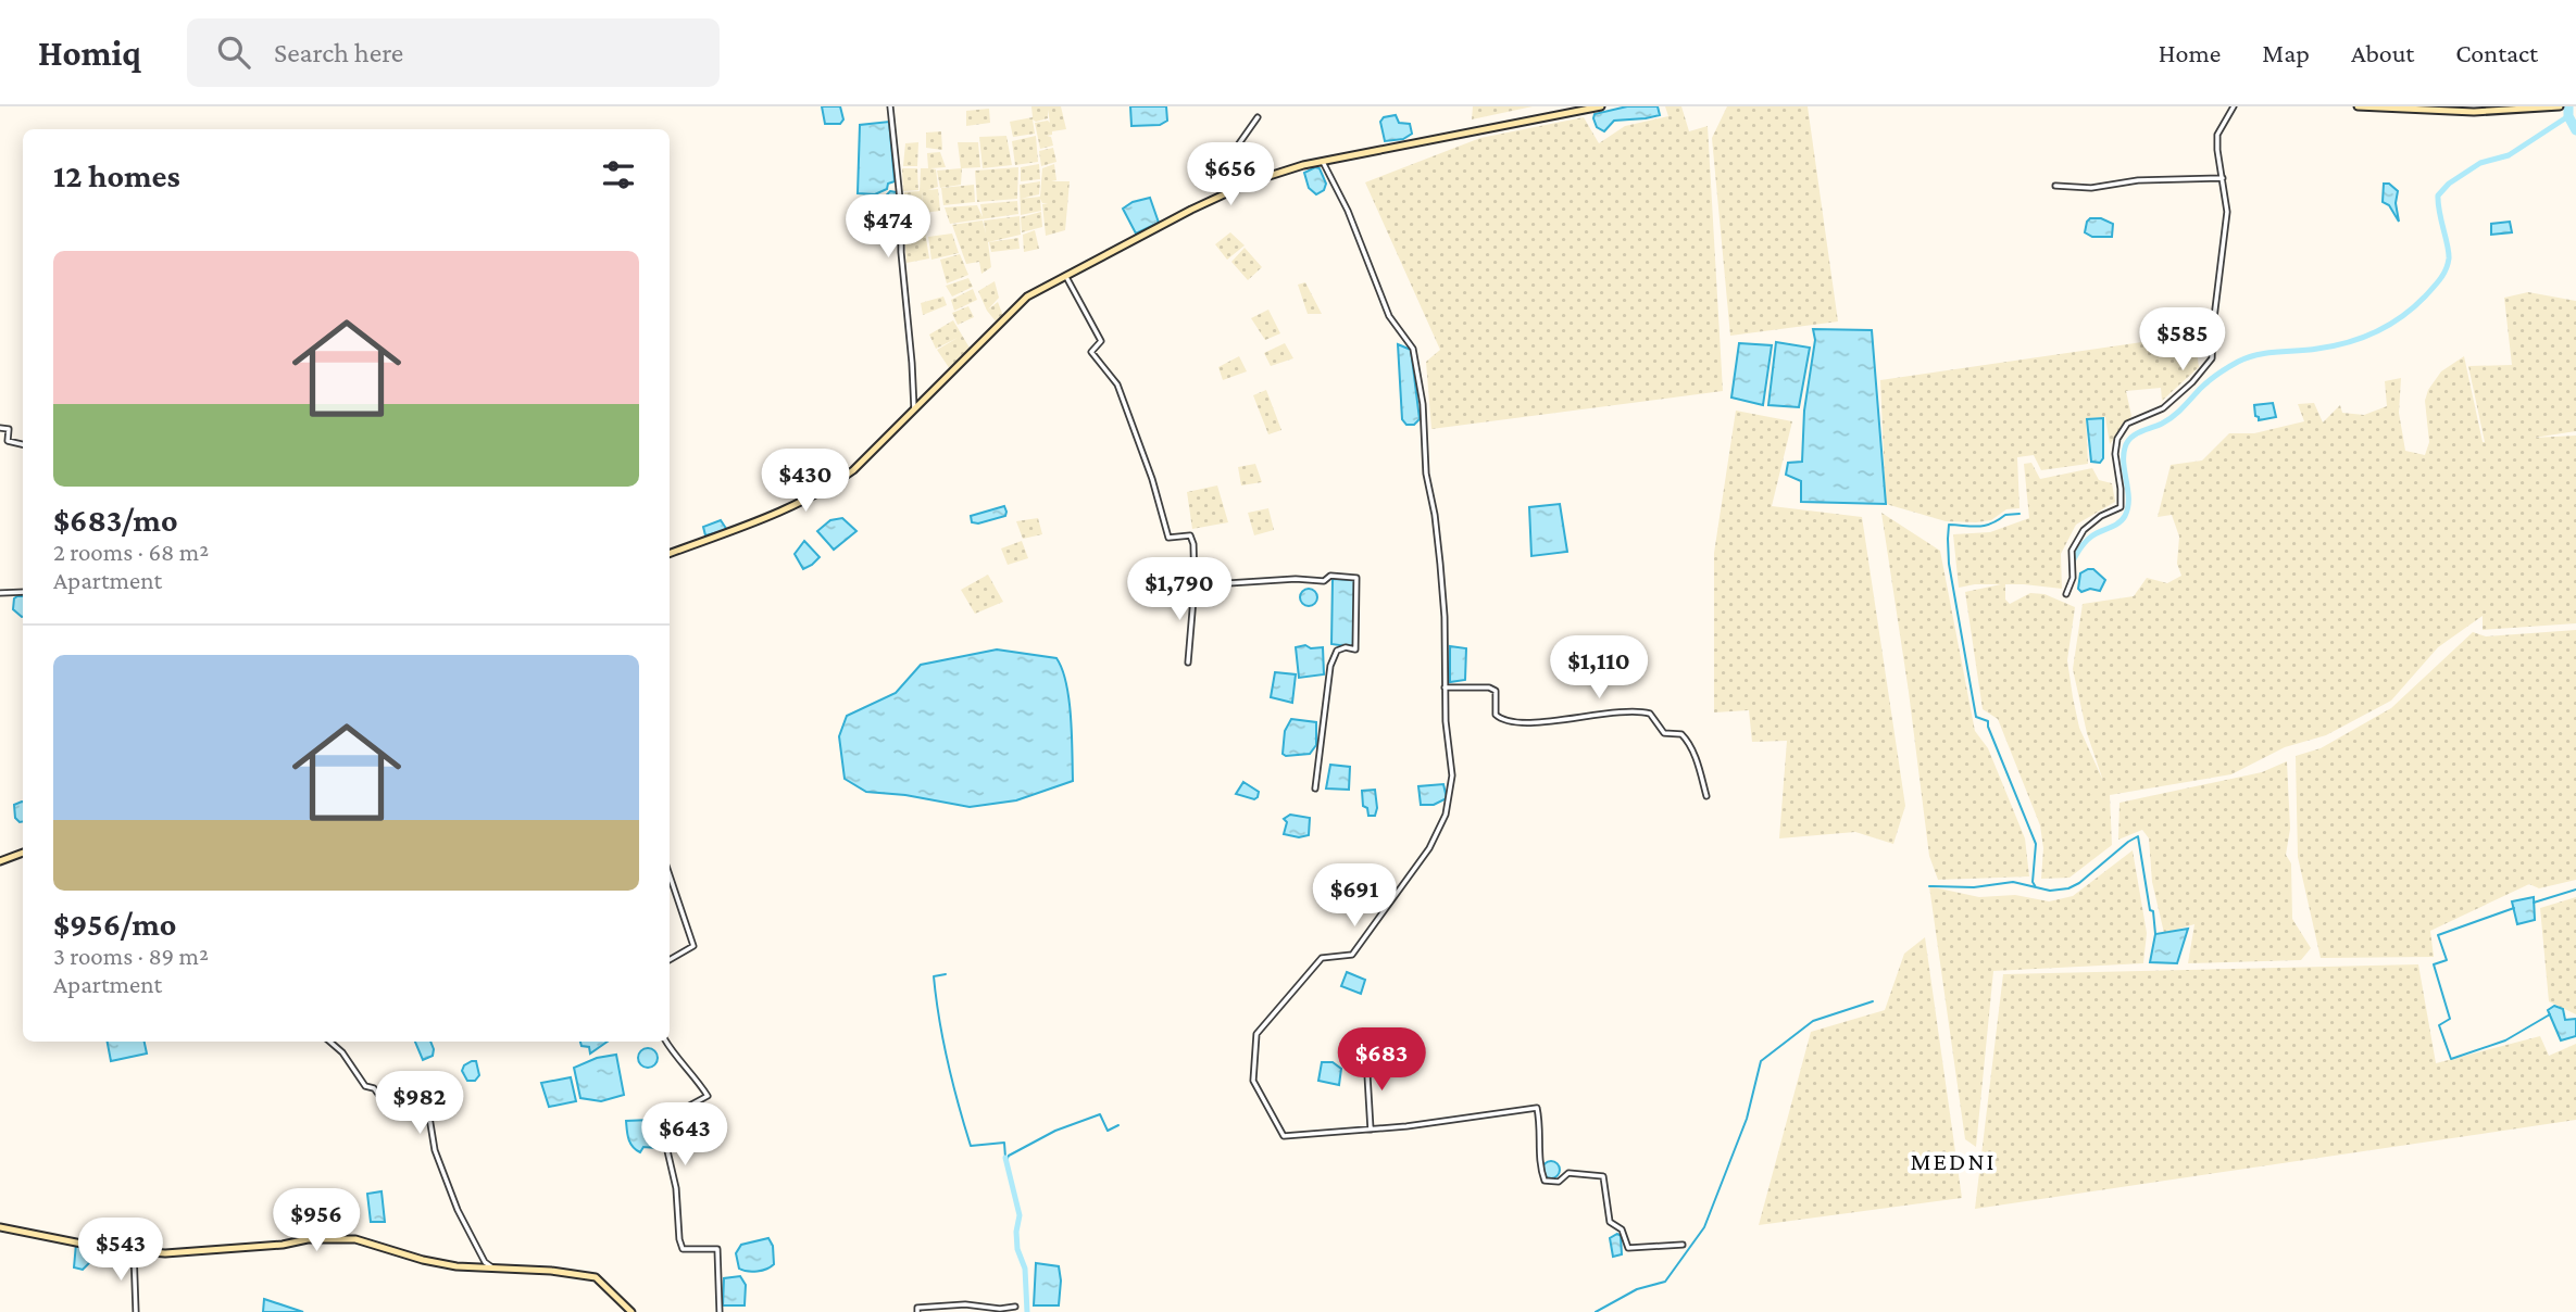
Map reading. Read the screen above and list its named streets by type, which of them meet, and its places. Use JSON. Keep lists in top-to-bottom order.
{
  "districts": ["MEDNI"],
  "page": {
    "header": "Homiq",
    "search": "Search here",
    "nav": [
      "Home",
      "Map",
      "About",
      "Contact"
    ],
    "heading": "12 homes",
    "price": [
      "$656",
      "$474",
      "$585",
      "$430",
      "$1,790",
      "$1,110",
      "$691",
      "$683",
      "$982",
      "$643",
      "$956",
      "$543"
    ],
    "list": [
      {
        "name": "$683/mo",
        "note": "2 rooms · 68 m² · Apartment"
      },
      {
        "name": "$956/mo",
        "note": "3 rooms · 89 m² · Apartment"
      }
    ]
  }
}
